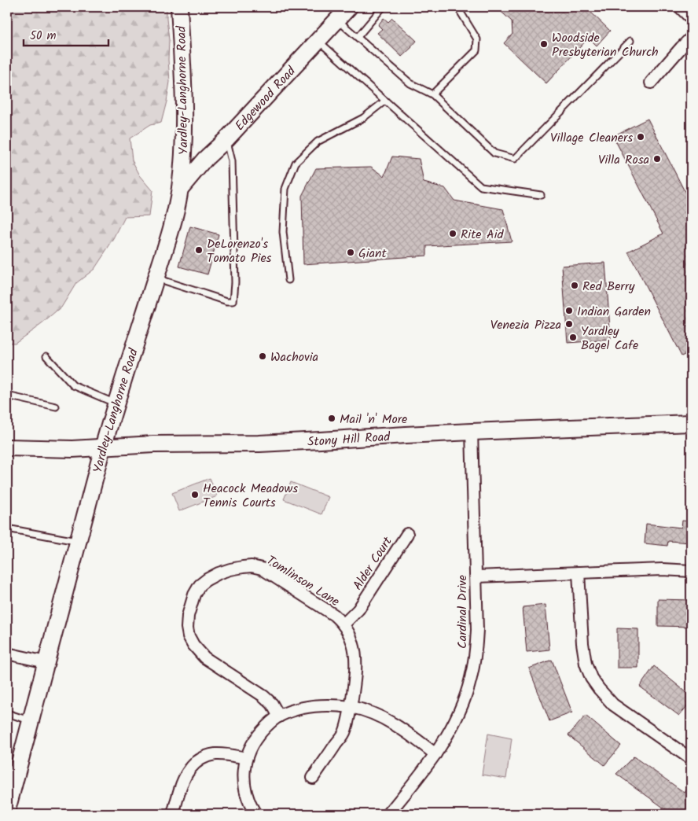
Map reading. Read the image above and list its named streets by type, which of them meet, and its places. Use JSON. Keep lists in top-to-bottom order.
{
  "streets": {
    "street": [
      "Yardley-Langhorne Road",
      "Edgewood Road",
      "Stony Hill Road",
      "Alder Court",
      "Tomlinson Lane",
      "Cardinal Drive"
    ]
  },
  "crossings": [
    ["Yardley-Langhorne Road", "Edgewood Road"],
    ["Yardley-Langhorne Road", "Stony Hill Road"],
    ["Stony Hill Road", "Cardinal Drive"],
    ["Alder Court", "Tomlinson Lane"]
  ],
  "places": [
    "Woodside Presbyterian Church",
    "Village Cleaners",
    "Villa Rosa",
    "Rite Aid",
    "DeLorenzo's Tomato Pies",
    "Giant",
    "Red Berry",
    "Indian Garden",
    "Venezia Pizza",
    "Yardley Bagel Cafe",
    "Wachovia",
    "Mail 'n' More",
    "Heacock Meadows Tennis Courts"
  ],
  "scale_bar": "50 m"
}
